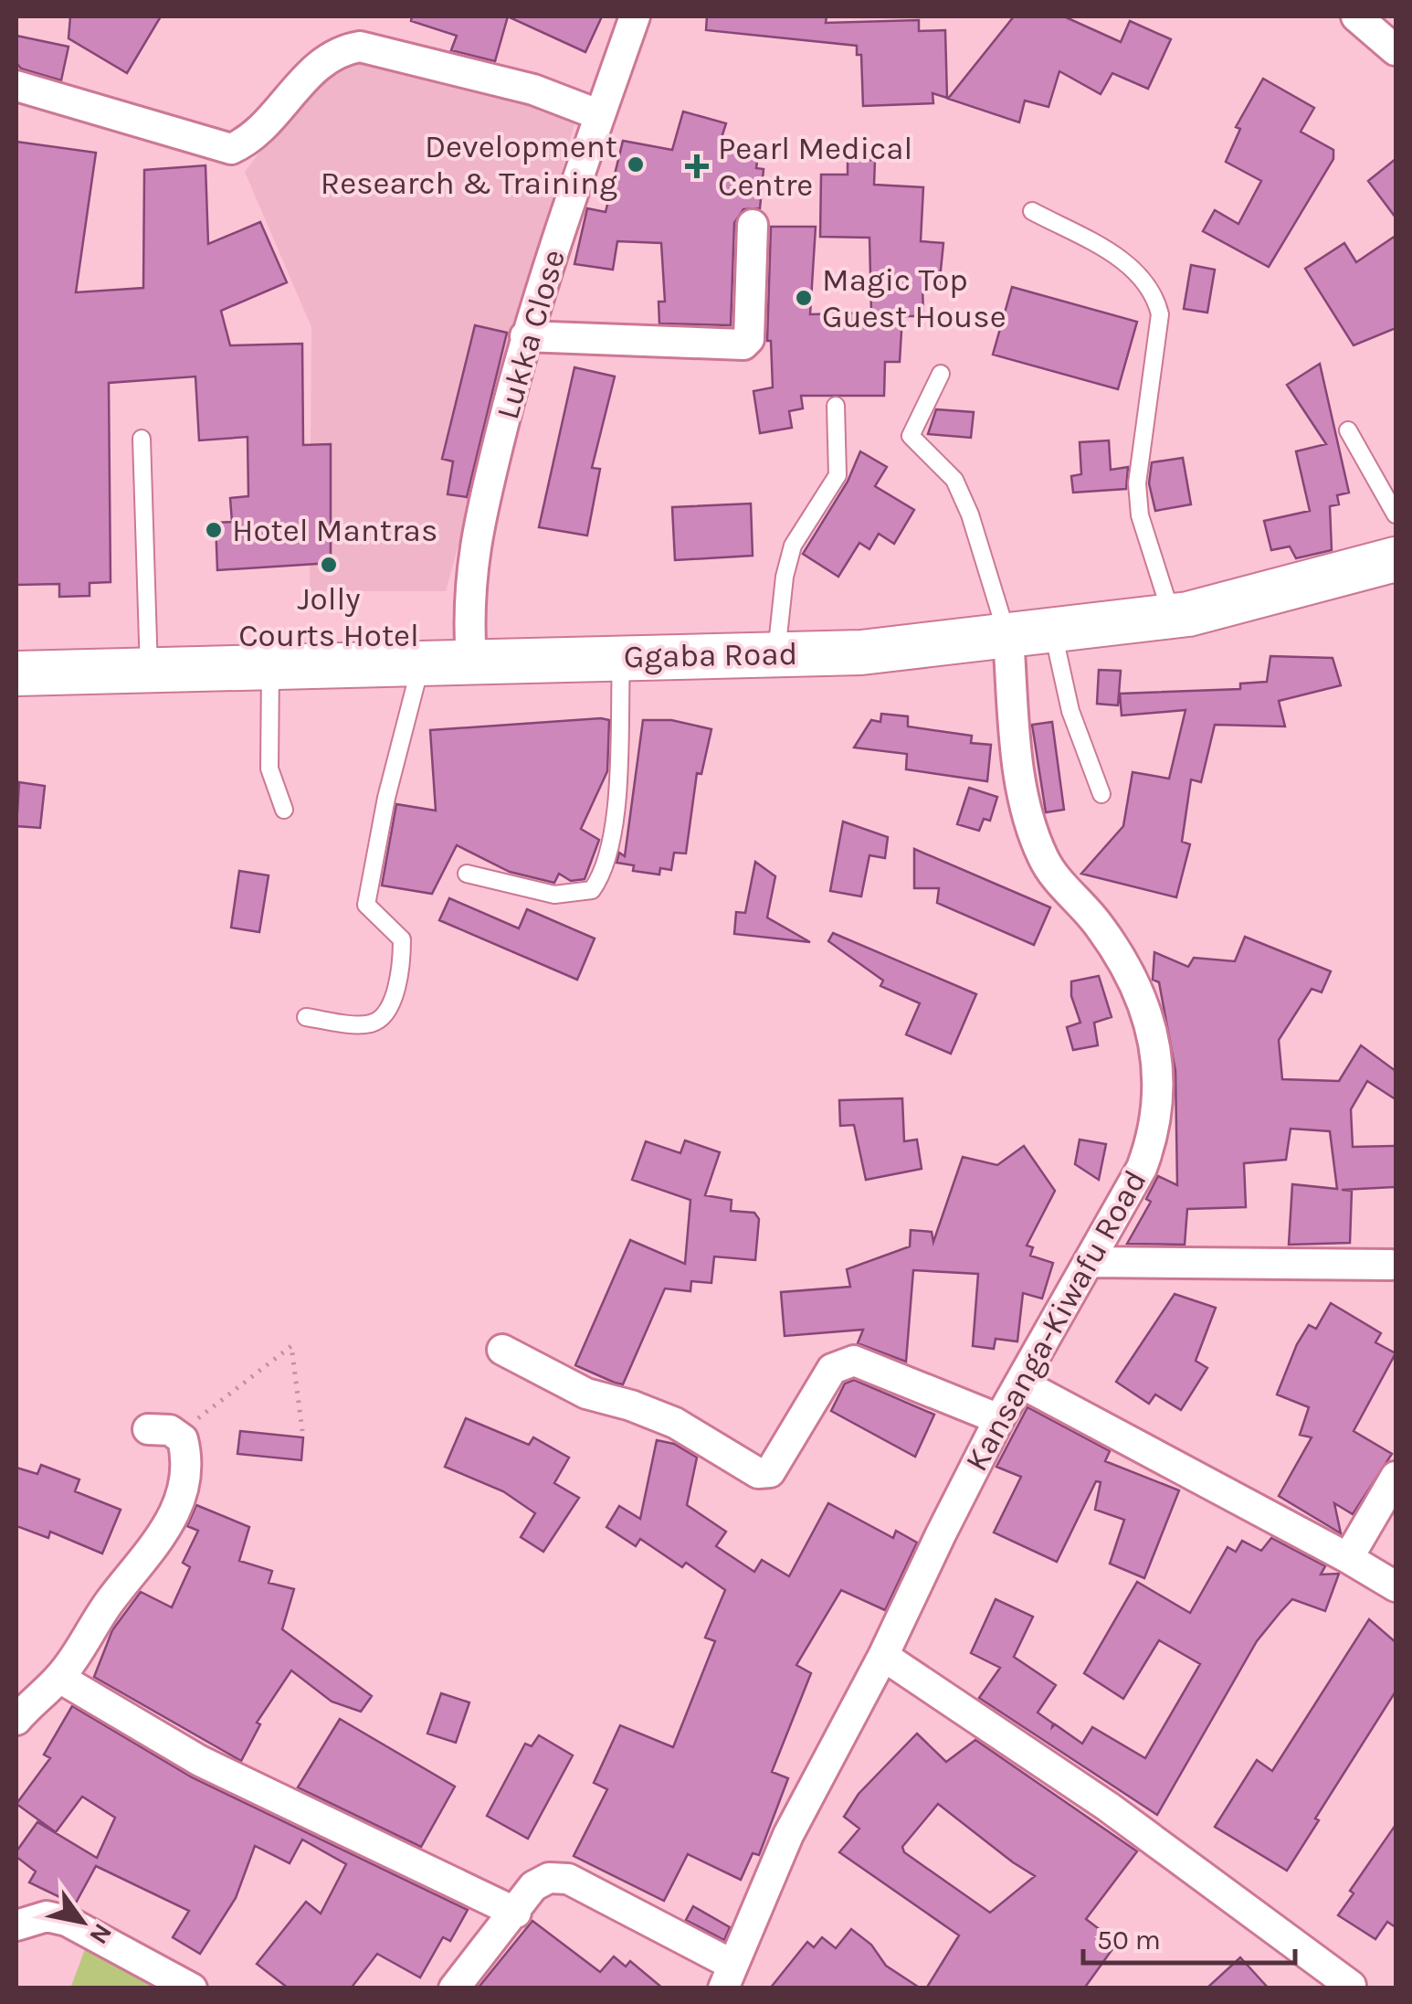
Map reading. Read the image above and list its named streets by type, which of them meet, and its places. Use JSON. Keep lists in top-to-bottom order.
{
  "streets": {
    "main road": ["Ggaba Road"],
    "street": ["Lukka Close", "Kansanga-Kiwafu Road"]
  },
  "crossings": [
    ["Lukka Close", "Ggaba Road"],
    ["Ggaba Road", "Kansanga-Kiwafu Road"]
  ],
  "places": {
    "other": [
      "Development Research & Training",
      "Magic Top Guest House",
      "Hotel Mantras",
      "Jolly Courts Hotel"
    ],
    "health": ["Pearl Medical Centre"]
  },
  "scale_bar": "50 m",
  "north": "bottom right"
}
